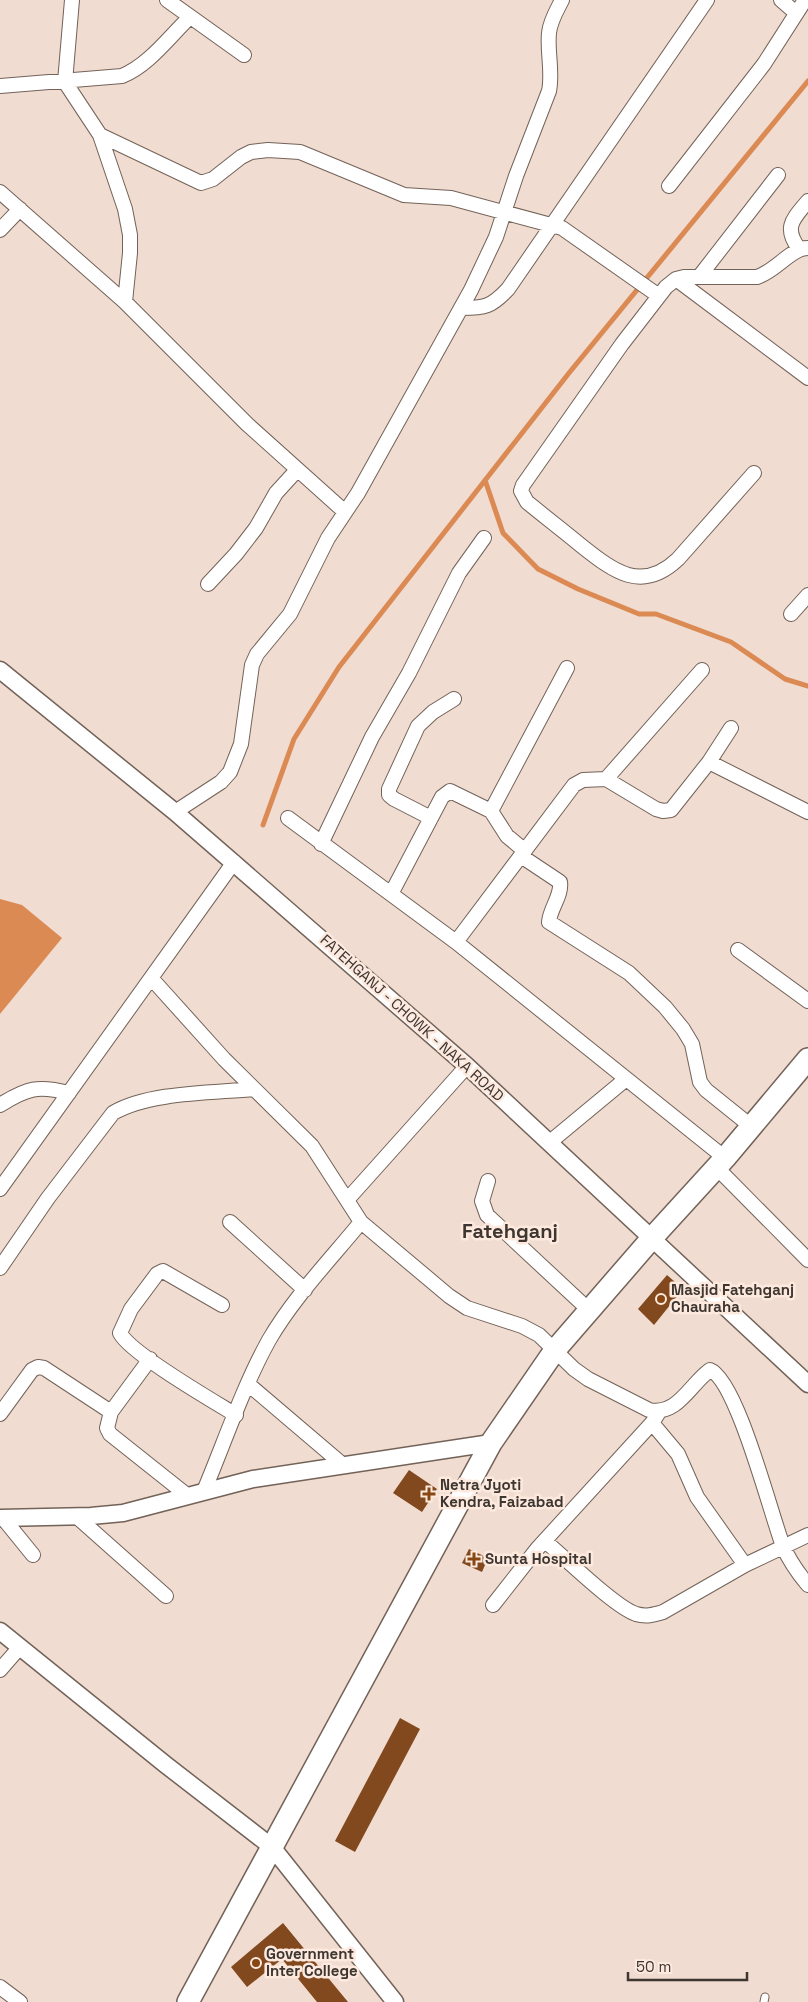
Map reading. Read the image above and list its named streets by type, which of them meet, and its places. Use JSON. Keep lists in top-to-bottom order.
{
  "streets": {
    "street": ["FATEHGANJ - CHOWK - NAKA ROAD"]
  },
  "districts": ["Fatehganj"],
  "places": {
    "other": ["Masjid Fatehganj Chauraha", "Government Inter College"],
    "health": ["Netra Jyoti Kendra, Faizabad", "Sunta Hospital"]
  },
  "scale_bar": "50 m"
}
